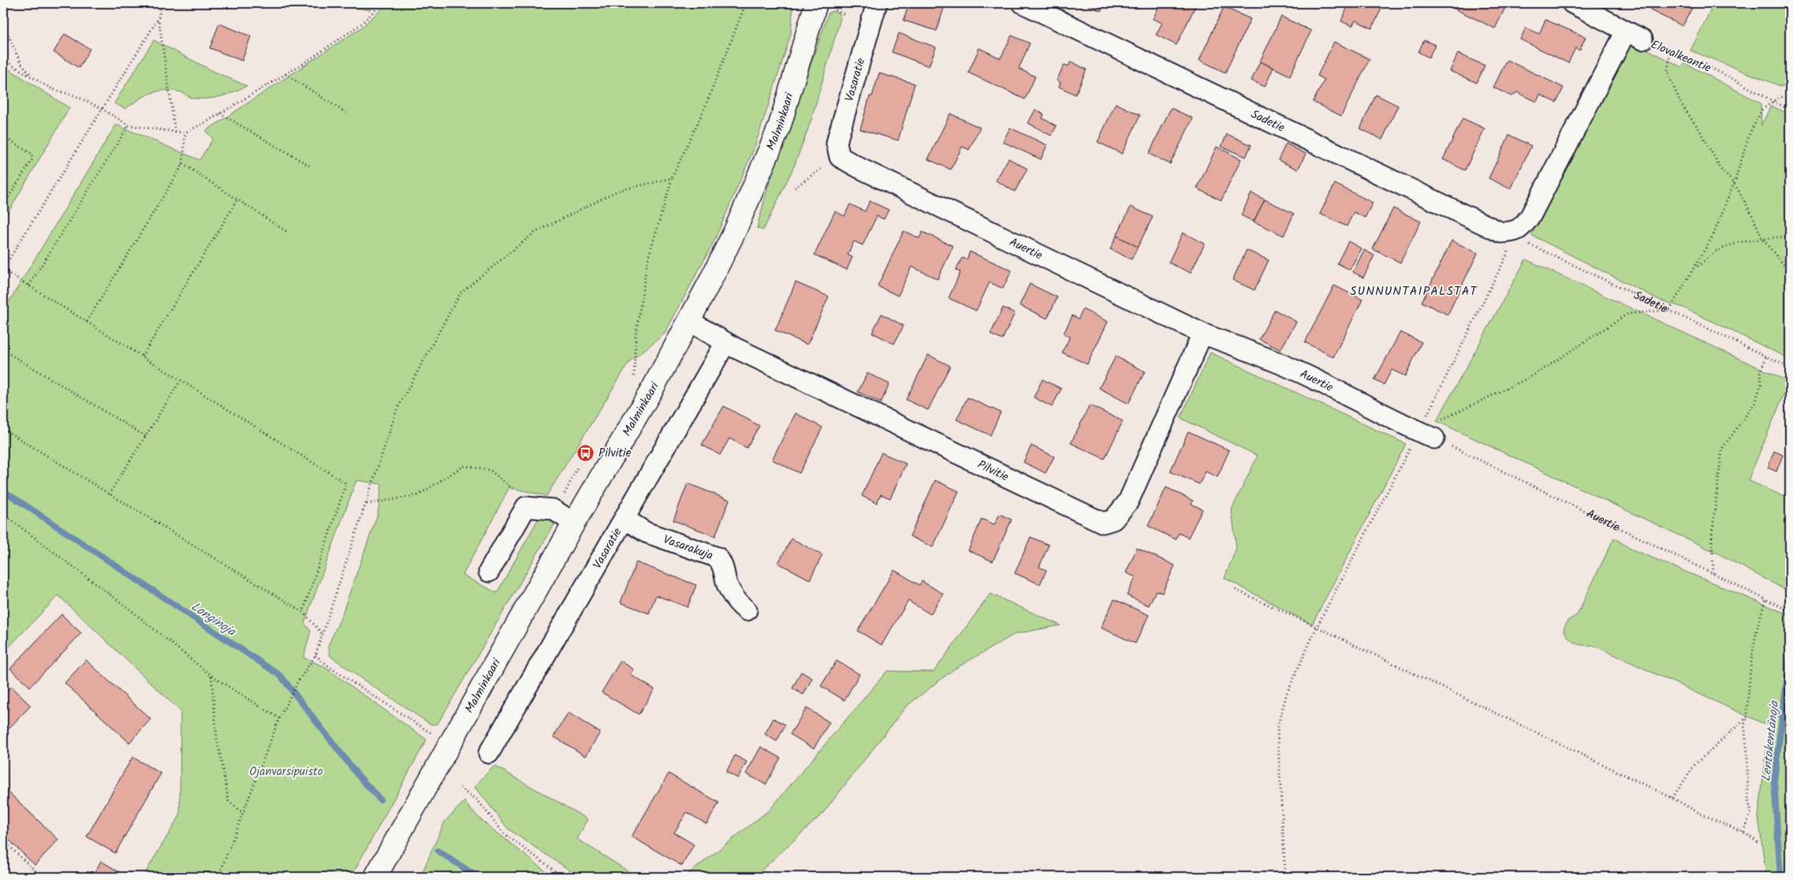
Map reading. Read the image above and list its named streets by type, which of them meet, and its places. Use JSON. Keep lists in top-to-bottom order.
{
  "streets": {
    "main road": ["Malminkaari"],
    "street": [
      "Vasaratie",
      "Sadetie",
      "Auertie",
      "Pilvitie",
      "Vasarakuja"
    ],
    "path": ["Elovalkeantie"]
  },
  "crossings": [
    ["Vasaratie", "Auertie"],
    ["Vasaratie", "Pilvitie"],
    ["Vasaratie", "Vasarakuja"],
    ["Malminkaari", "Pilvitie"],
    ["Auertie", "Pilvitie"]
  ],
  "districts": ["SUNNUNTAIPALSTAT"],
  "water": ["Longinoja", "Lentokentänoja"],
  "parks": ["Ojanvarsipuisto"],
  "places": {
    "bus stop": ["Pilvitie"]
  }
}
